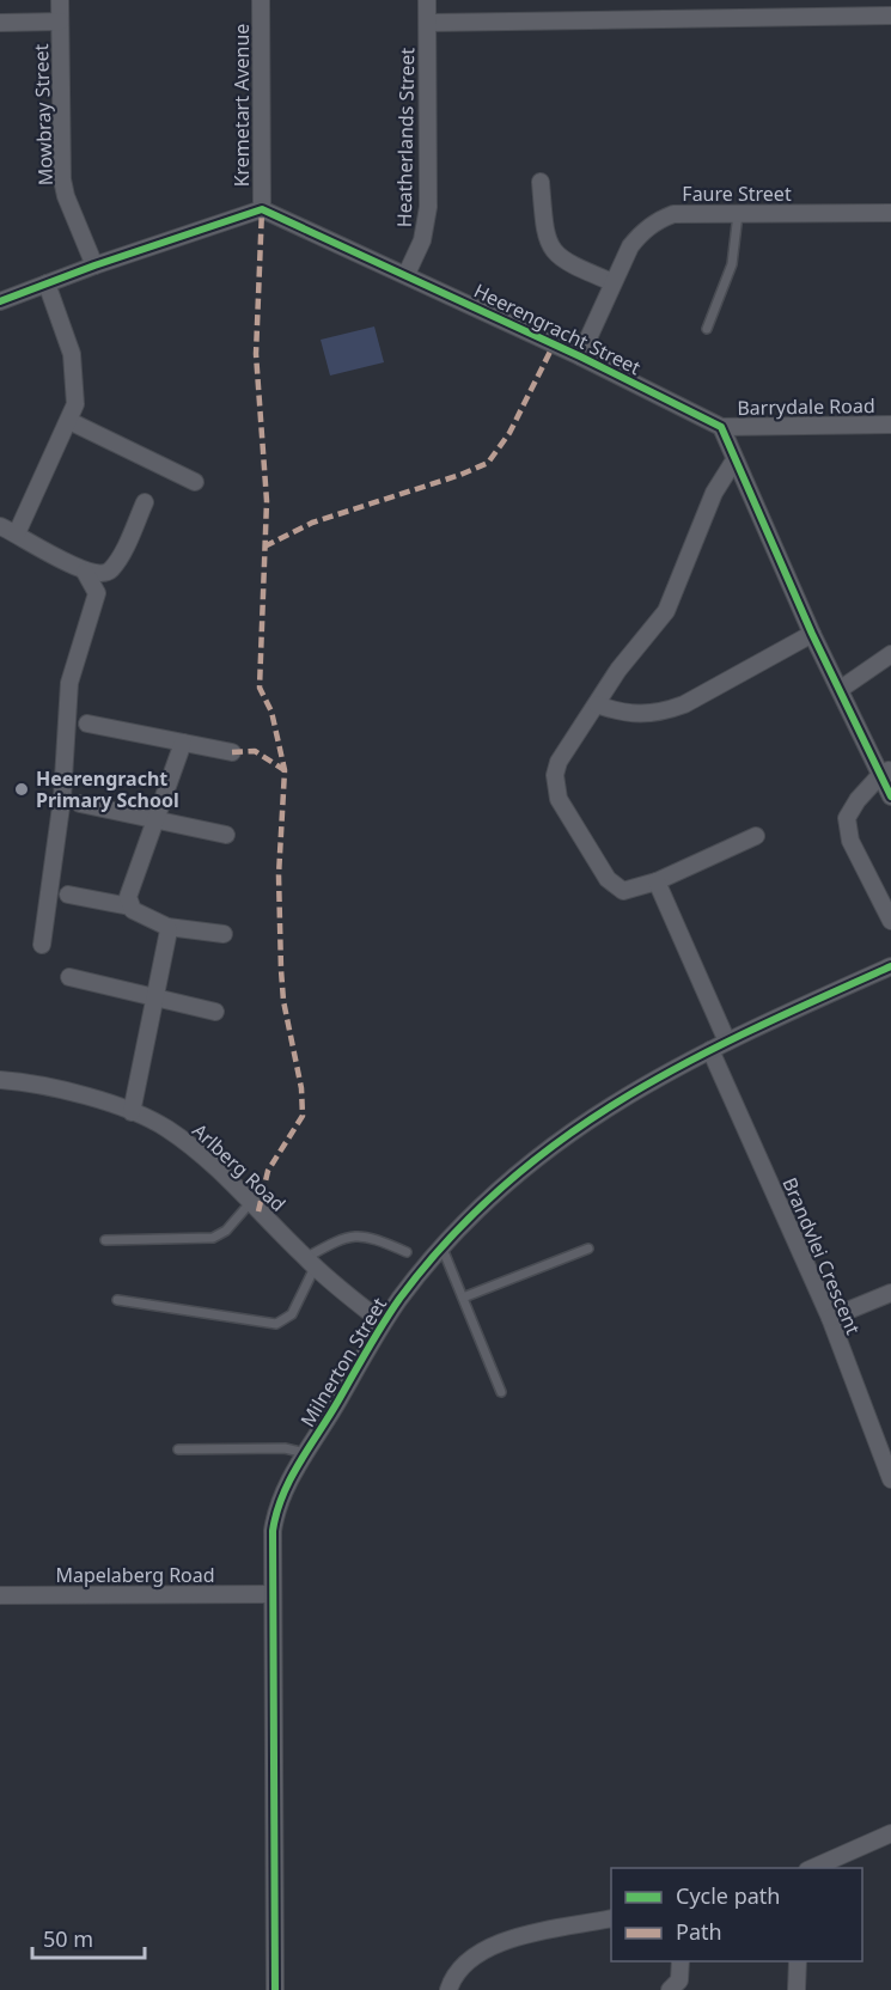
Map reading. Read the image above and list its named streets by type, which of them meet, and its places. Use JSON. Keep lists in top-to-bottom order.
{
  "streets": {
    "street": [
      "Kremetart Avenue",
      "Mowbray Street",
      "Heatherlands Street",
      "Faure Street",
      "Heerengracht Street",
      "Barrydale Road",
      "Arlberg Road",
      "Brandvlei Crescent",
      "Milnerton Street",
      "Mapelaberg Road"
    ]
  },
  "crossings": [
    ["Kremetart Avenue", "Heerengracht Street"],
    ["Heatherlands Street", "Heerengracht Street"],
    ["Faure Street", "Heerengracht Street"],
    ["Heerengracht Street", "Barrydale Road"],
    ["Arlberg Road", "Milnerton Street"],
    ["Brandvlei Crescent", "Milnerton Street"],
    ["Milnerton Street", "Mapelaberg Road"]
  ],
  "places": ["Heerengracht Primary School"],
  "legend": ["Cycle path", "Path"],
  "scale_bar": "50 m"
}
